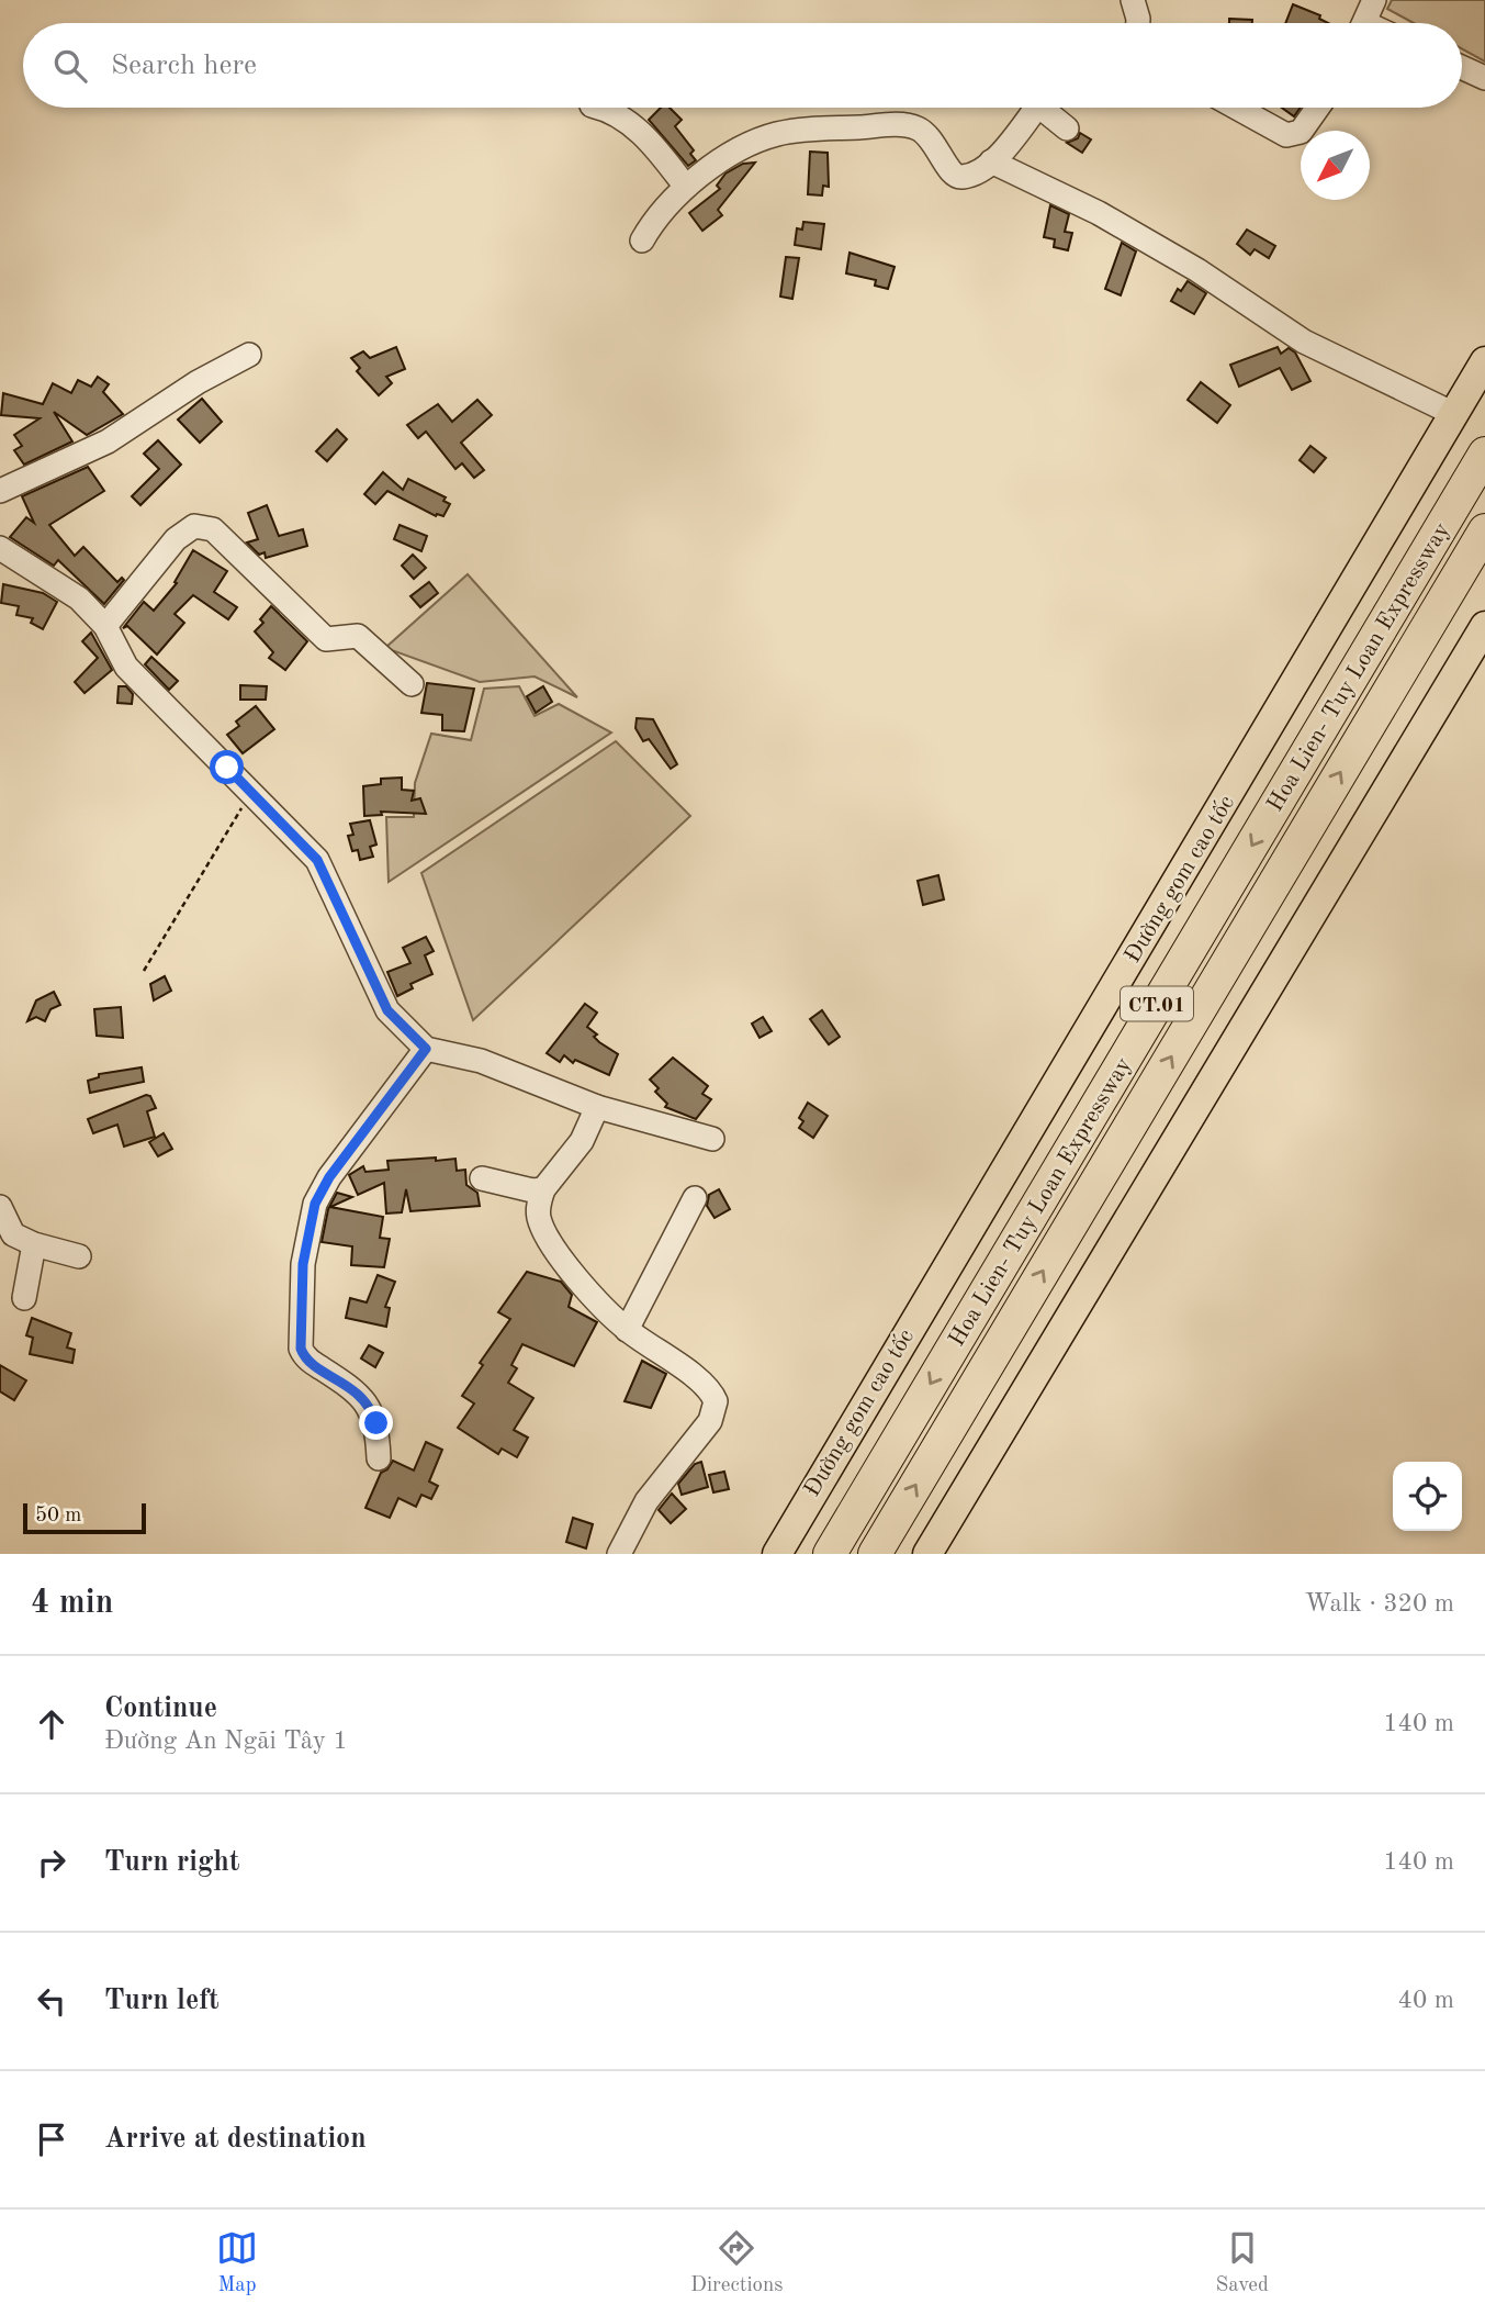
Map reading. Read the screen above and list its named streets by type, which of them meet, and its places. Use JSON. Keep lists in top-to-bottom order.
{
  "streets": {
    "highway": ["Hoa Lien- Tuy Loan Expressway", "CT.01"],
    "main road": ["Đường gom cao tốc"]
  },
  "scale_bar": "50 m",
  "north": "bottom left",
  "page": {
    "search": "Search here",
    "scale": "50 m",
    "heading": ["4 min", "Walk · 320 m"],
    "list": [
      ["Continue", "Đường An Ngãi Tây 1", "140 m"],
      ["Turn right", "140 m"],
      ["Turn left", "40 m"],
      "Arrive at destination"
    ],
    "nav": ["Map", "Directions", "Saved"]
  }
}
